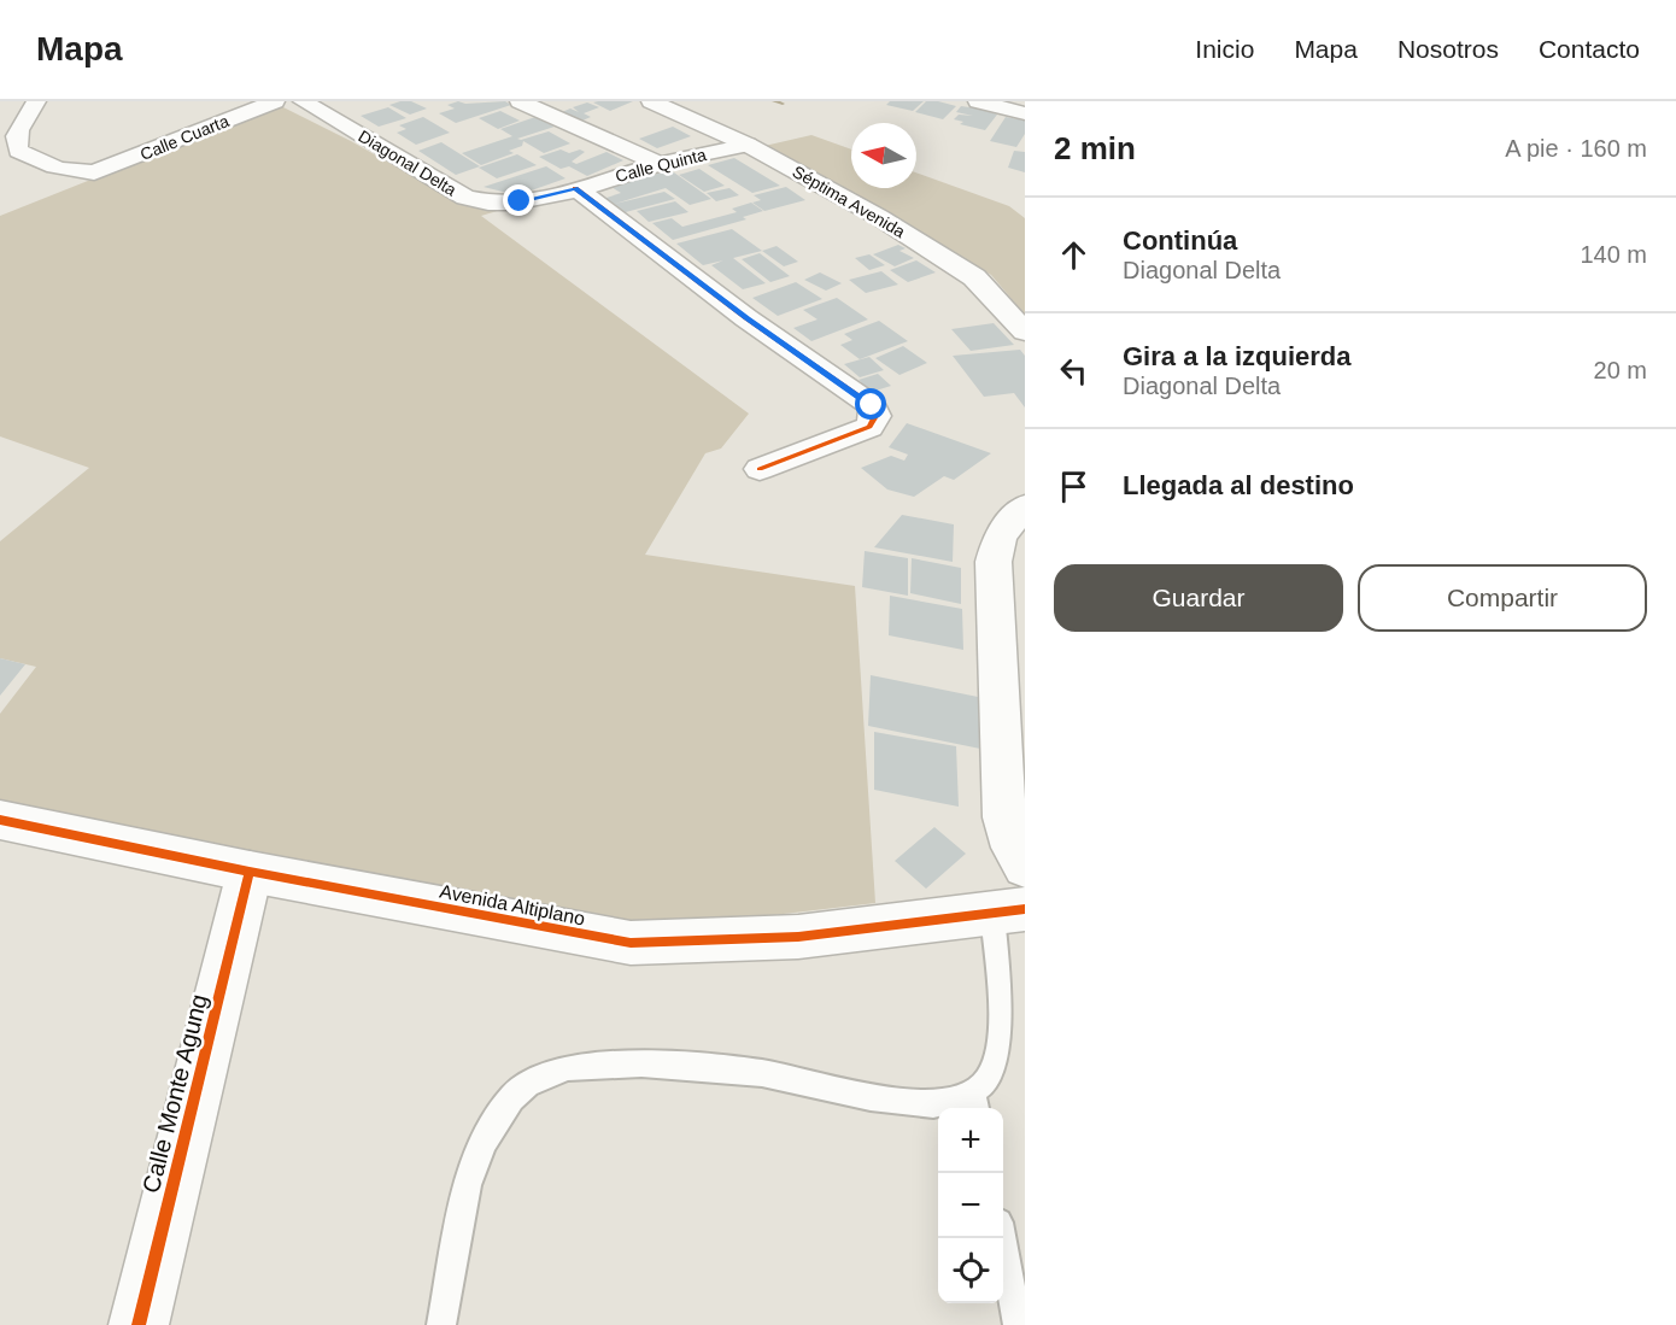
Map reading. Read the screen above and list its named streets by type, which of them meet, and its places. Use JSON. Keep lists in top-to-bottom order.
{
  "streets": {
    "street": [
      "Calle Cuarta",
      "Diagonal Delta",
      "Calle Quinta",
      "Séptima Avenida",
      "Avenida Altiplano",
      "Calle Monte Agung"
    ]
  },
  "crossings": [
    ["Diagonal Delta", "Calle Quinta"],
    ["Calle Quinta", "Séptima Avenida"],
    ["Avenida Altiplano", "Calle Monte Agung"]
  ],
  "north": "left",
  "page": {
    "header": "Mapa",
    "nav": [
      "Inicio",
      "Mapa",
      "Nosotros",
      "Contacto"
    ],
    "heading": ["2 min", "A pie · 160 m"],
    "list": [
      ["Continúa", "Diagonal Delta", "140 m"],
      ["Gira a la izquierda", "Diagonal Delta", "20 m"],
      "Llegada al destino"
    ],
    "buttons": ["Guardar", "Compartir"],
    "map_buttons": ["+", "−"]
  }
}
